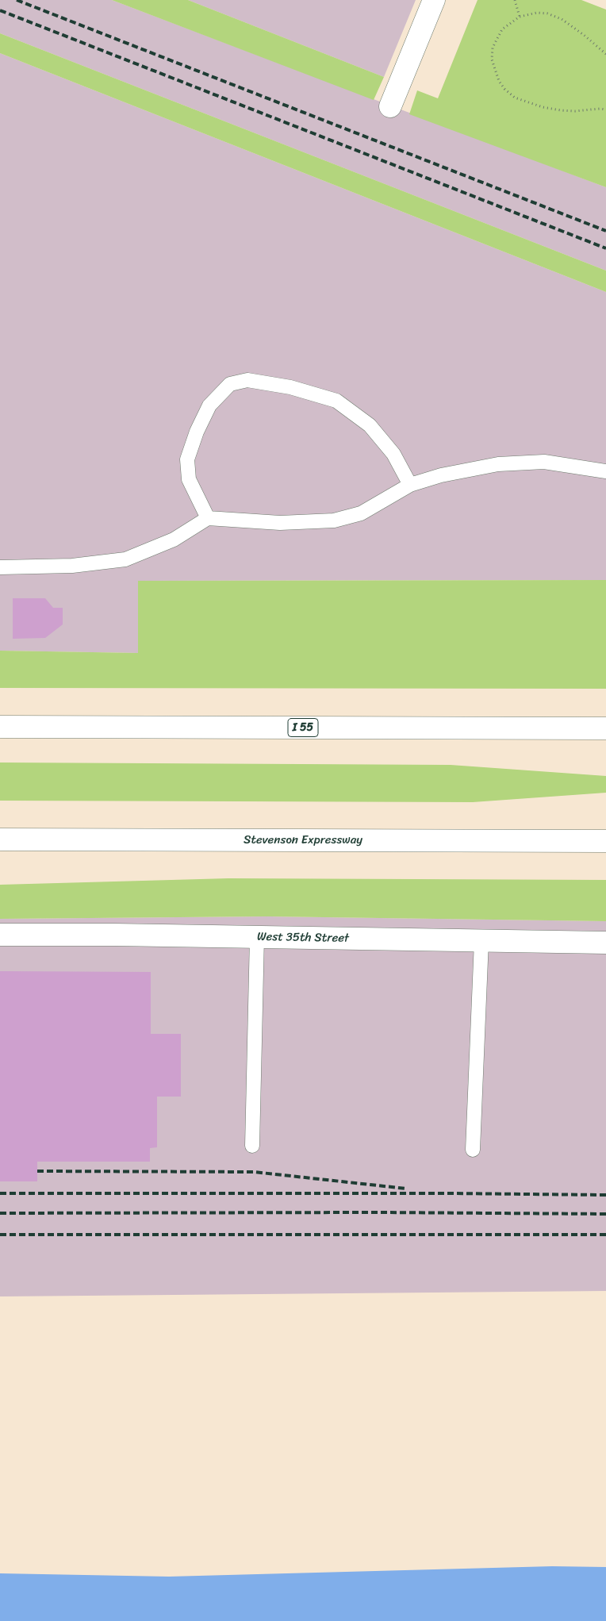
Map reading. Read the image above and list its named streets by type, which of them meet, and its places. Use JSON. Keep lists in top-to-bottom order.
{
  "streets": {
    "main road": ["I 55", "Stevenson Expressway", "West 35th Street"]
  }
}
